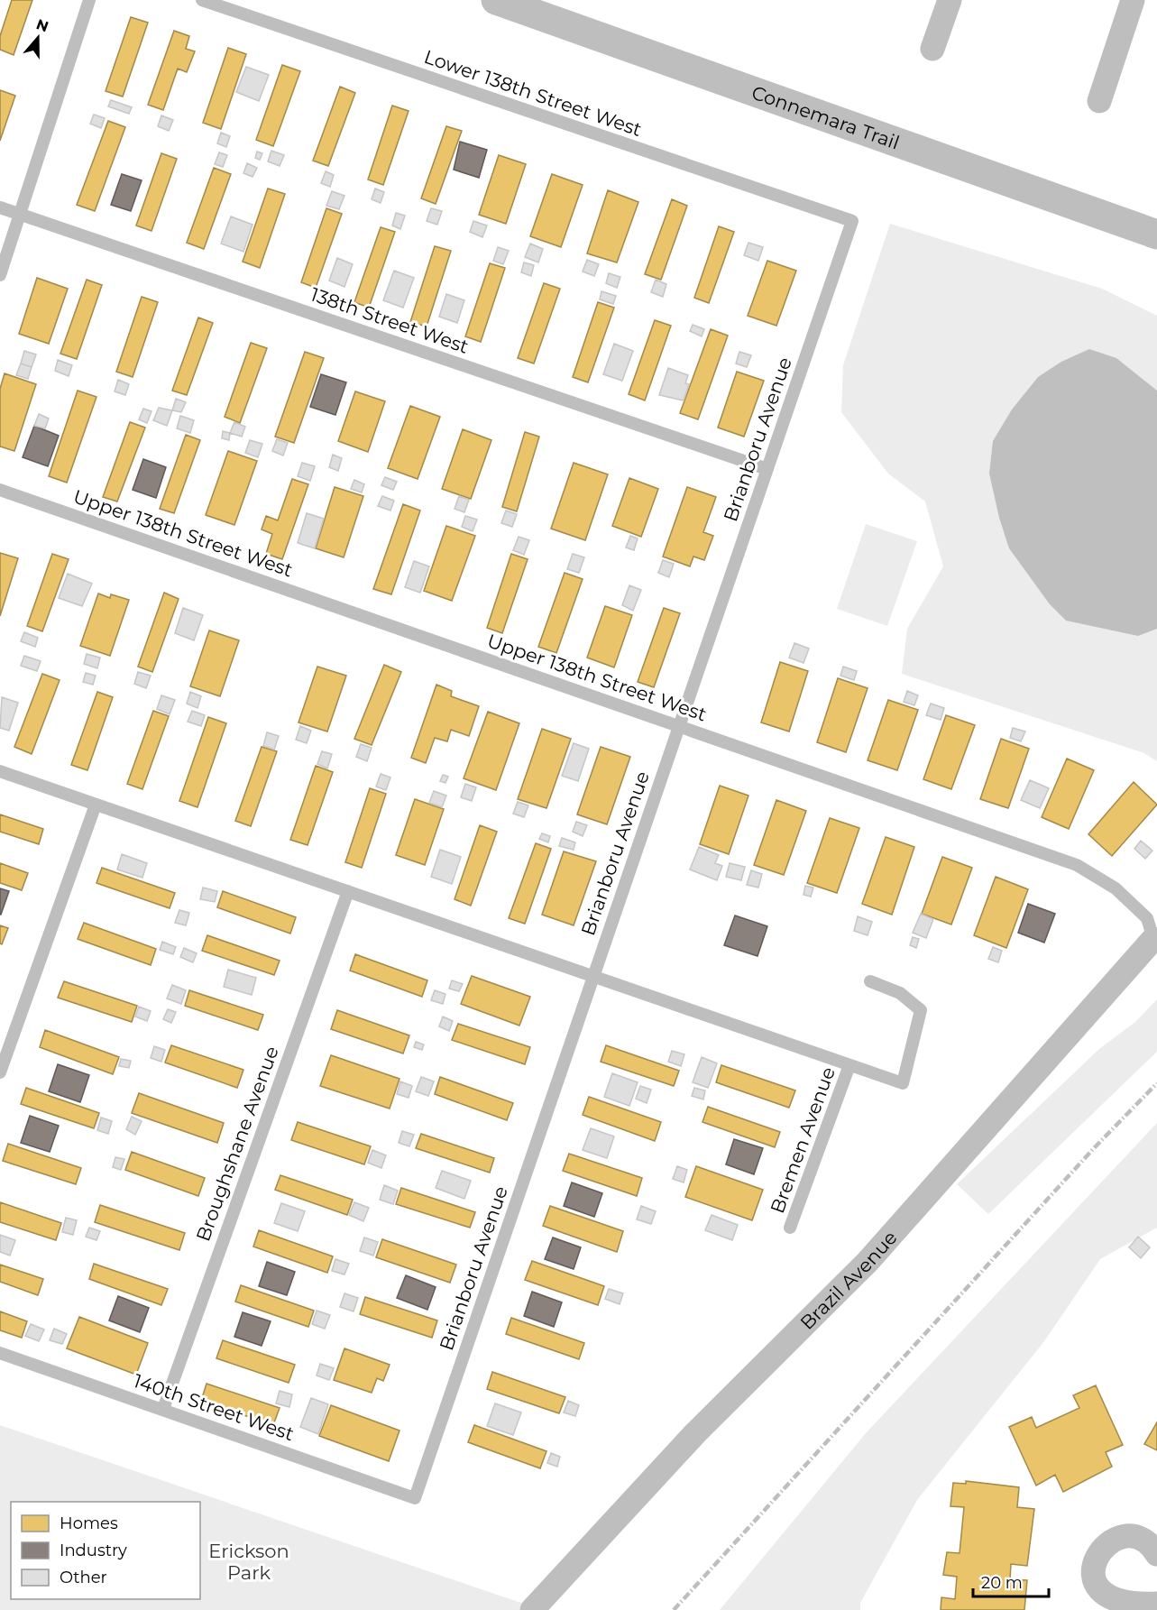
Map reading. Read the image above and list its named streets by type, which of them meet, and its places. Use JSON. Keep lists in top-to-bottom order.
{
  "streets": {
    "street": ["Connemara Trail", "Brazil Avenue"],
    "lane": [
      "Lower 138th Street West",
      "138th Street West",
      "Brianboru Avenue",
      "Upper 138th Street West",
      "Bremen Avenue",
      "Broughshane Avenue",
      "140th Street West"
    ]
  },
  "crossings": [
    ["Lower 138th Street West", "Brianboru Avenue"],
    ["138th Street West", "Brianboru Avenue"],
    ["Brianboru Avenue", "Upper 138th Street West"],
    ["Brianboru Avenue", "140th Street West"],
    ["Upper 138th Street West", "Brazil Avenue"],
    ["Broughshane Avenue", "140th Street West"]
  ],
  "parks": ["Erickson Park"],
  "legend": ["Homes", "Industry", "Other"],
  "scale_bar": "20 m",
  "north": "top"
}
